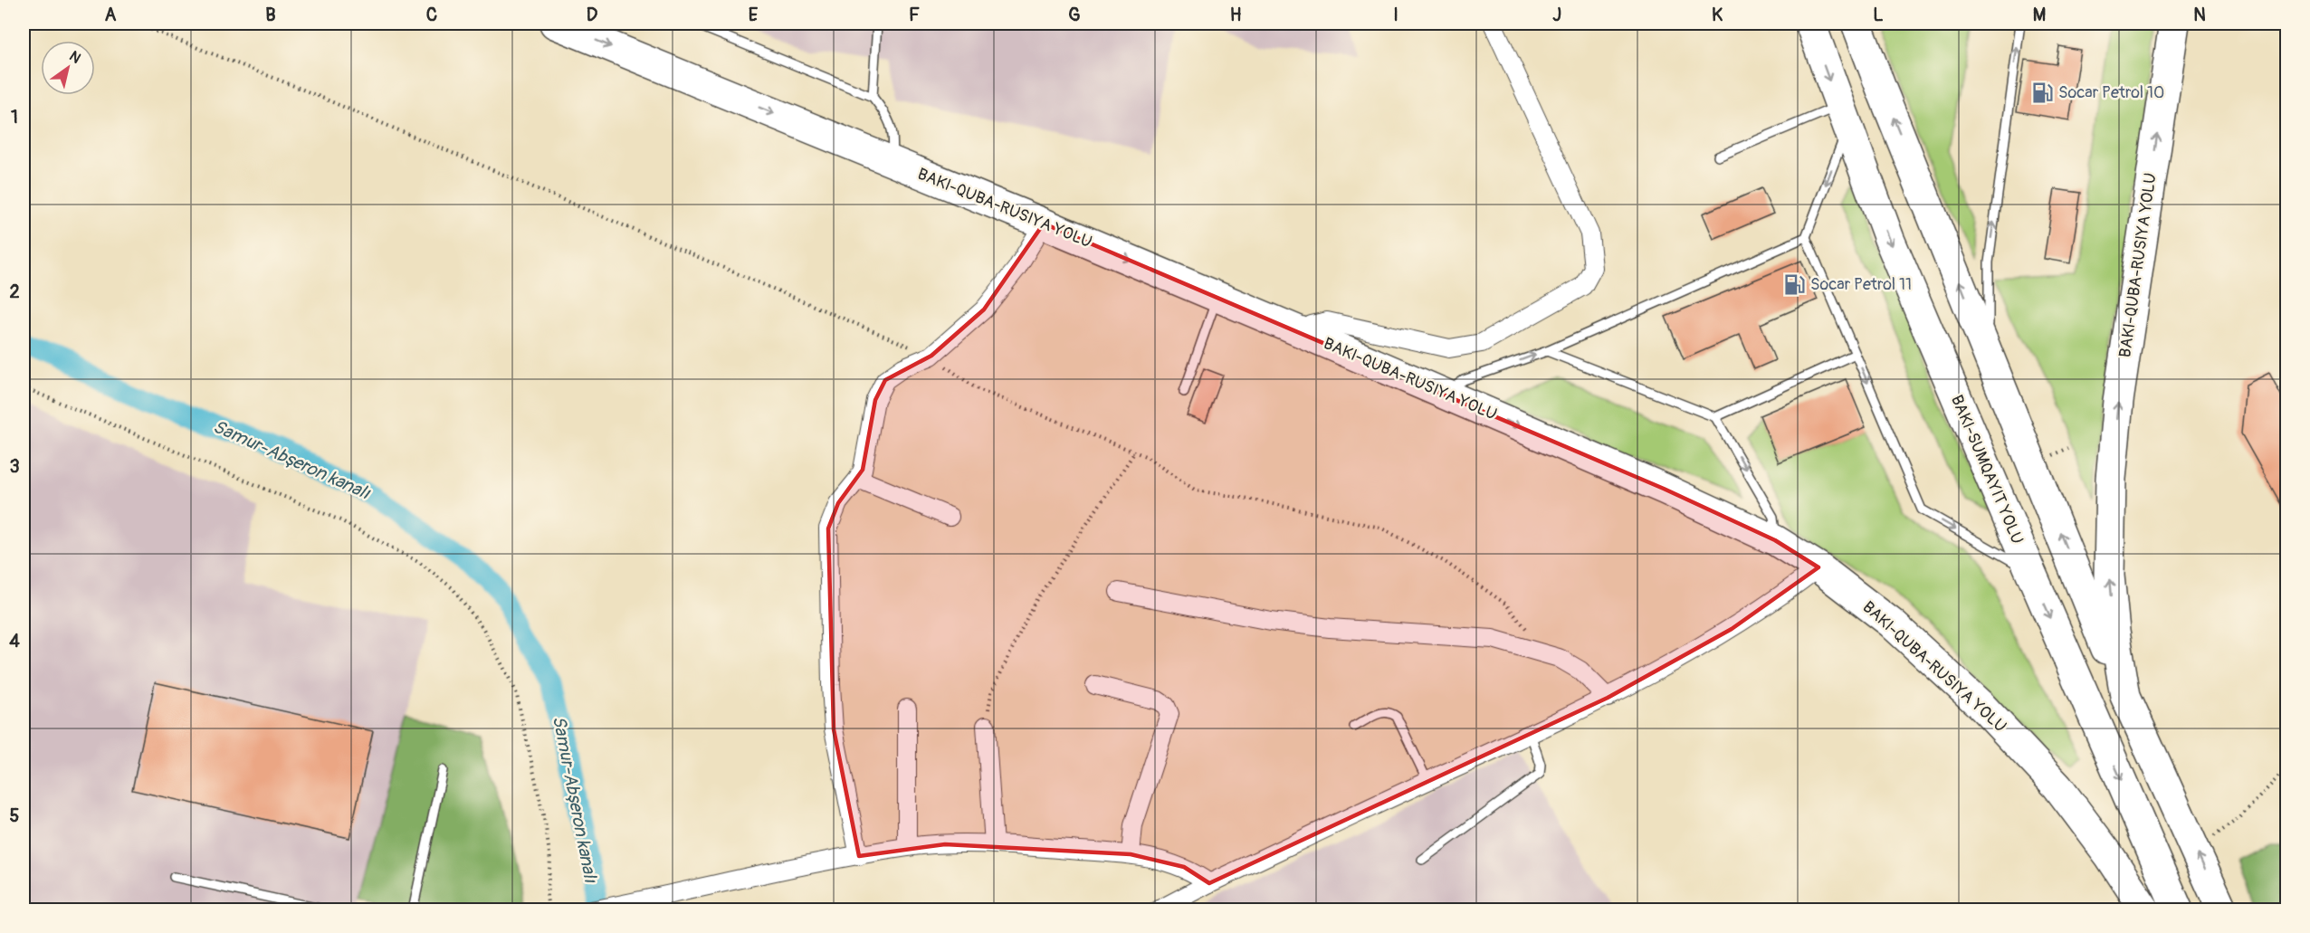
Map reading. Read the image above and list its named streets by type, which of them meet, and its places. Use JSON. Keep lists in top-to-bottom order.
{
  "water": ["Samur-Abşeron kanalı"],
  "places": {
    "fuel station": ["Socar Petrol 10", "Socar Petrol 11"]
  },
  "north": "top right",
  "grid": {
    "columns": [
      "A",
      "B",
      "C",
      "D",
      "E",
      "F",
      "G",
      "H",
      "I",
      "J",
      "K",
      "L",
      "M",
      "N"
    ],
    "rows": [
      "1",
      "2",
      "3",
      "4",
      "5"
    ]
  }
}
